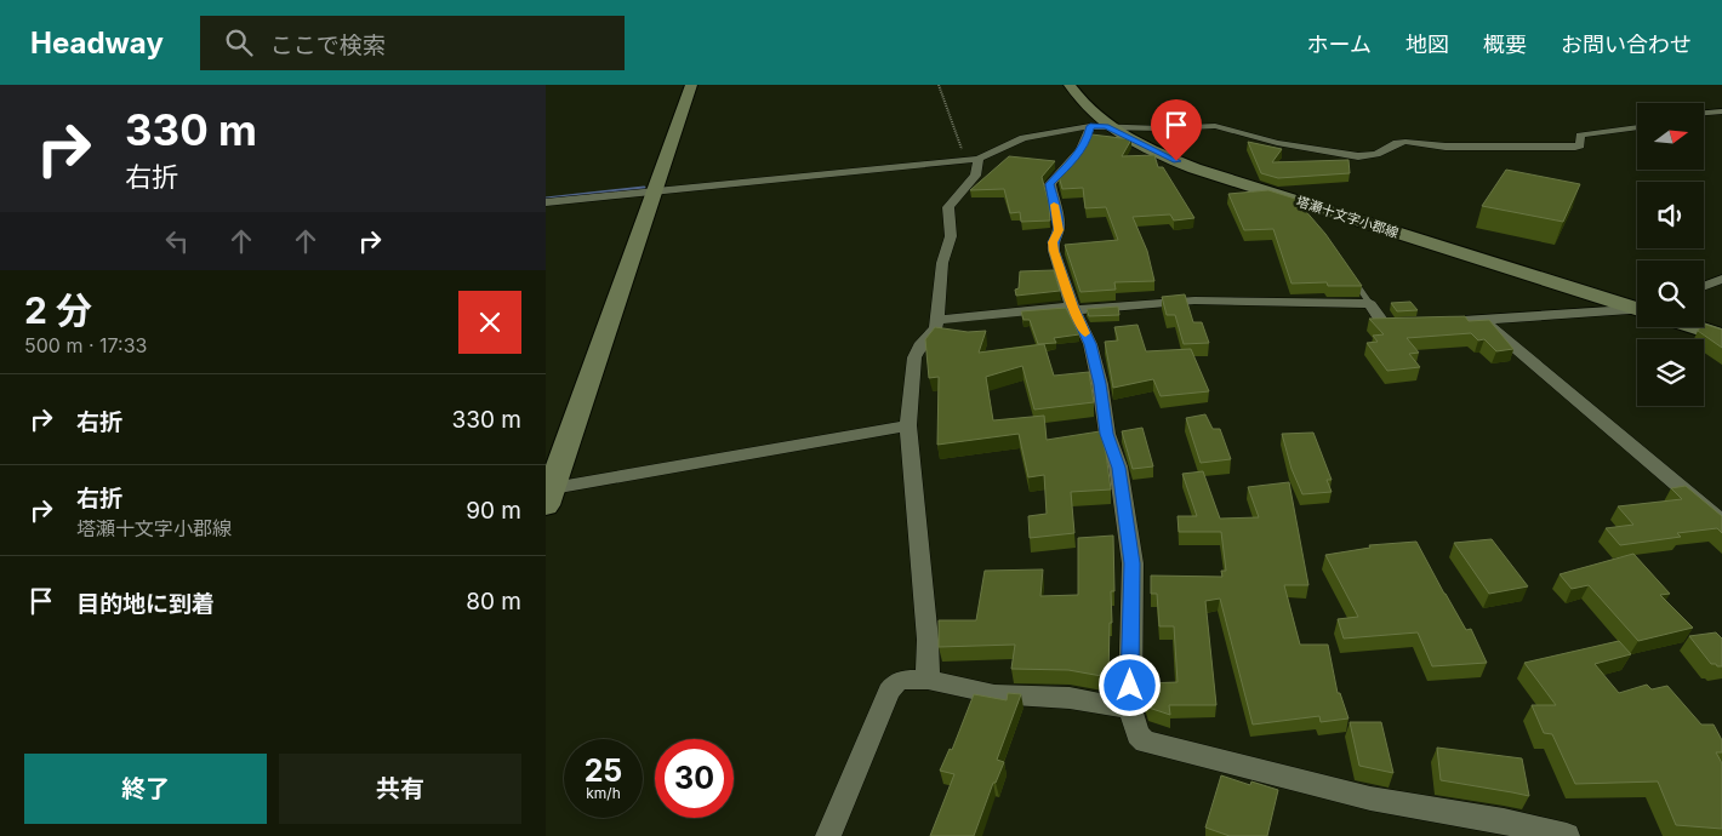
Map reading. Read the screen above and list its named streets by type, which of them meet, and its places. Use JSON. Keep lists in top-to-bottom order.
{
  "streets": {
    "main road": ["塔瀬十文字小郡線"]
  },
  "north": "right",
  "page": {
    "header": "Headway",
    "search": "ここで検索",
    "nav": [
      "ホーム",
      "地図",
      "概要",
      "お問い合わせ"
    ],
    "turn": ["330 m", "右折"],
    "heading": ["2 分", "500 m · 17:33"],
    "list": [
      {
        "name": "右折",
        "value": "330 m"
      },
      {
        "name": "右折",
        "note": "塔瀬十文字小郡線",
        "value": "90 m"
      },
      {
        "name": "目的地に到着",
        "value": "80 m"
      }
    ],
    "speed": "25 km/h",
    "limit": "30",
    "buttons": ["終了", "共有"]
  }
}
